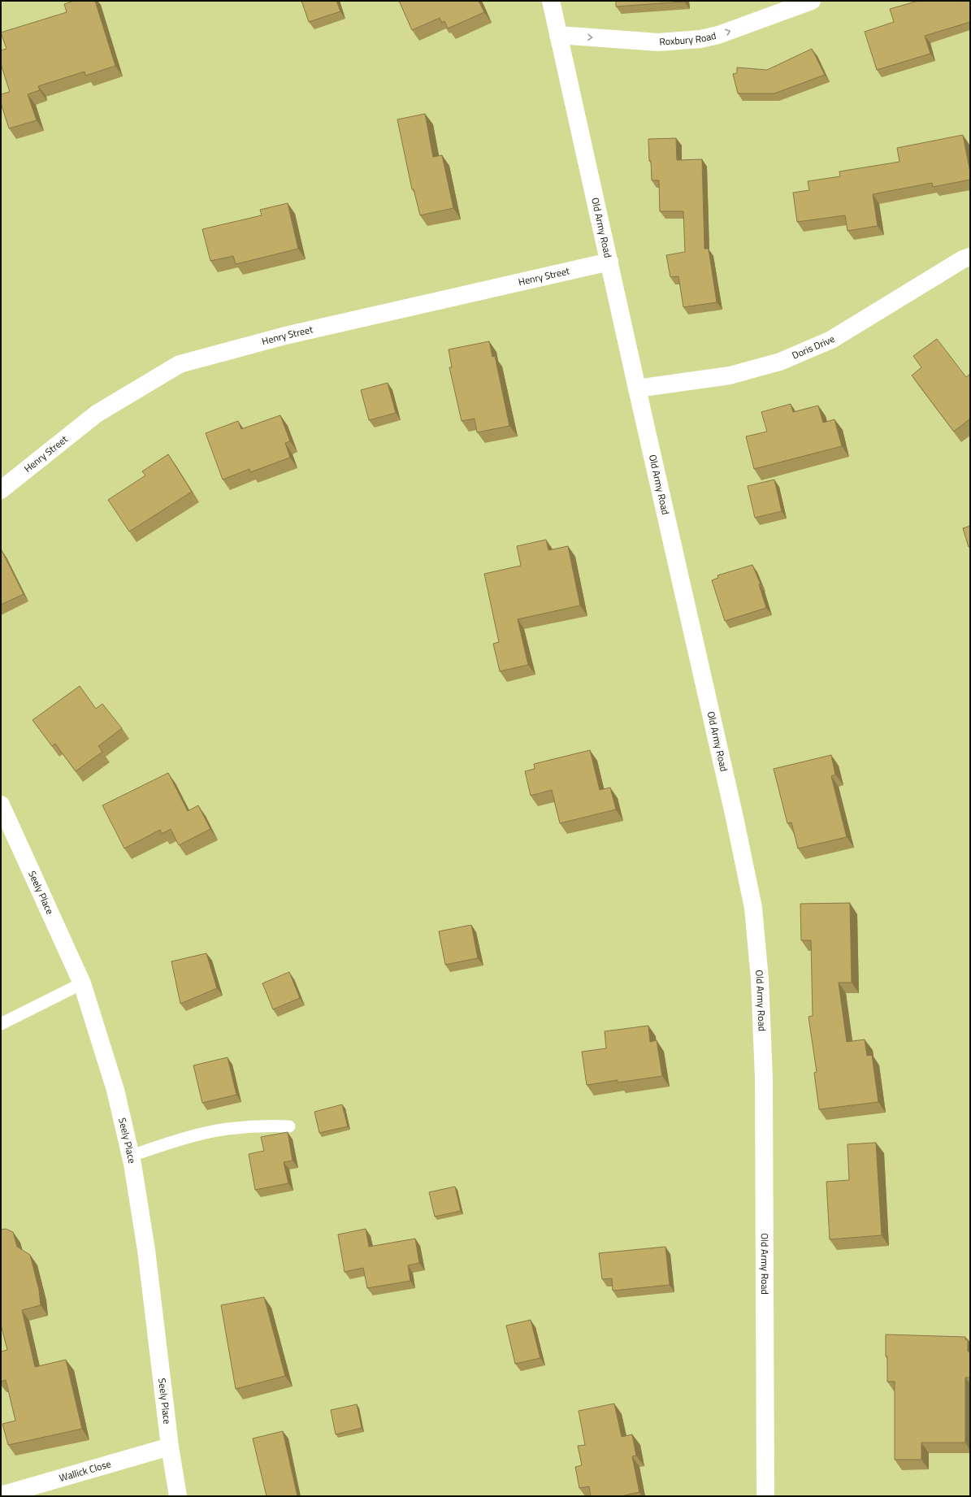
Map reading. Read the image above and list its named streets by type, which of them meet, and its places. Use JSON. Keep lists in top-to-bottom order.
{
  "streets": {
    "street": [
      "Roxbury Road",
      "Old Army Road",
      "Henry Street",
      "Doris Drive",
      "Seely Place",
      "Wallick Close"
    ]
  },
  "crossings": [
    ["Roxbury Road", "Old Army Road"],
    ["Old Army Road", "Henry Street"],
    ["Old Army Road", "Doris Drive"],
    ["Seely Place", "Wallick Close"]
  ],
  "one_way": ["Roxbury Road"]
}
